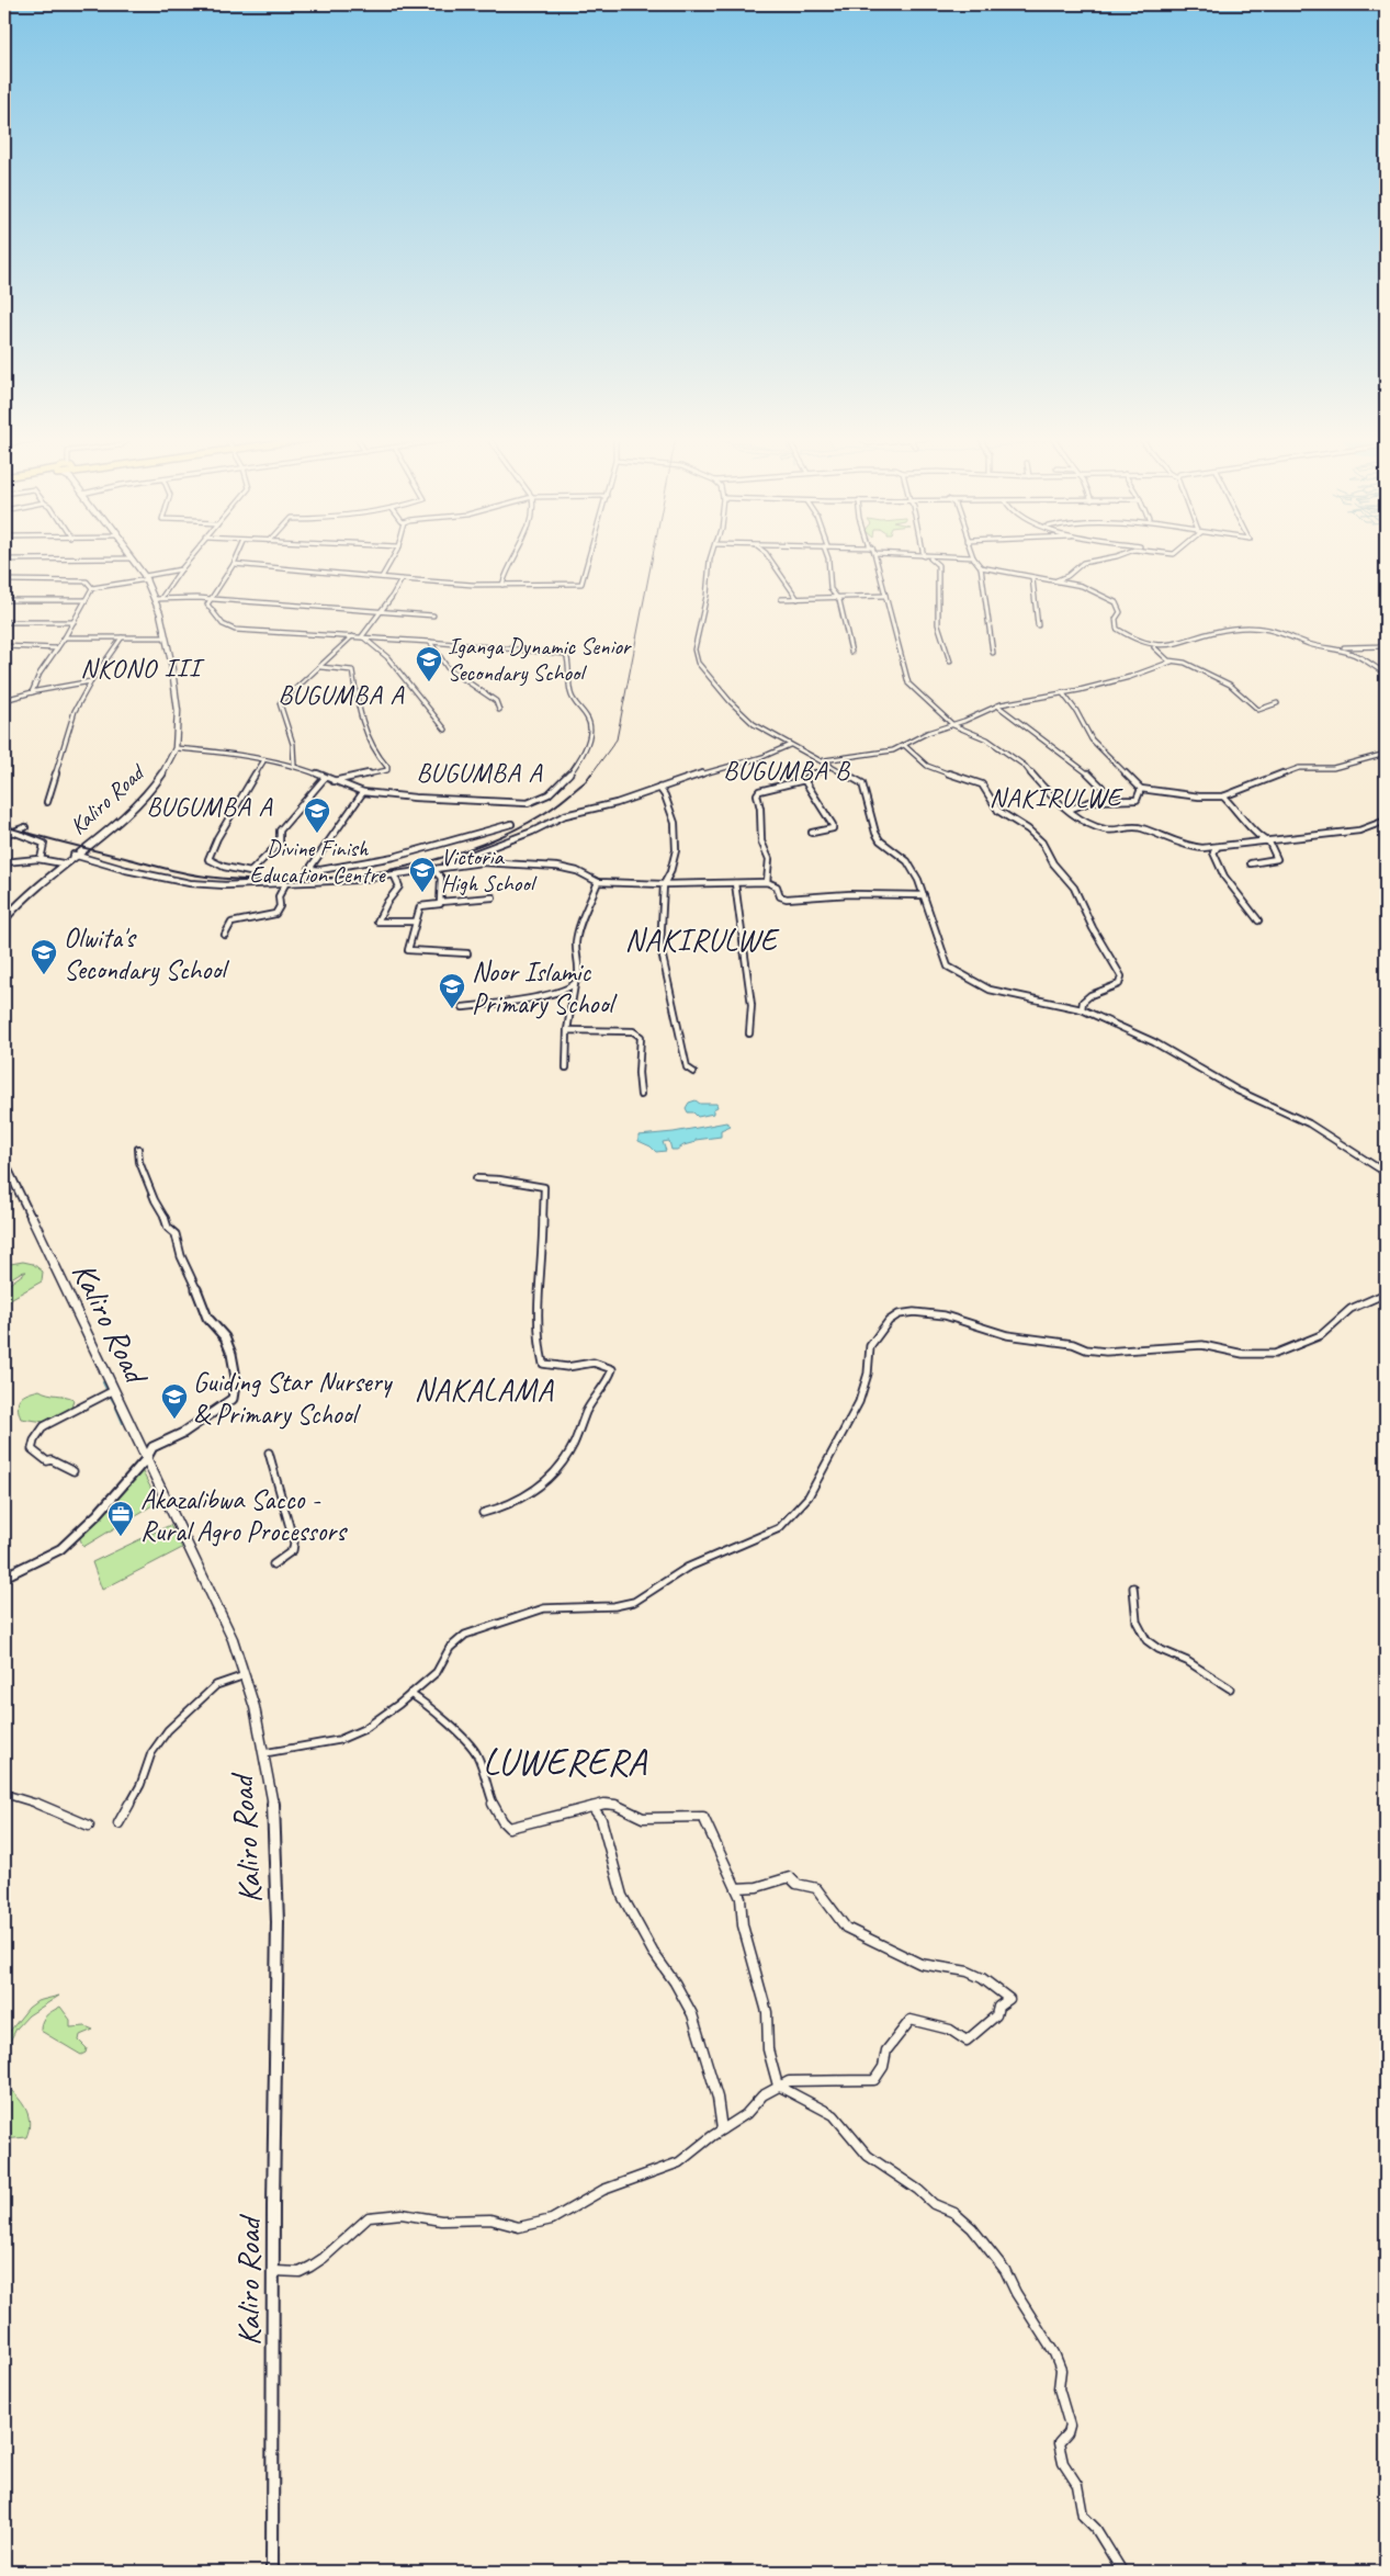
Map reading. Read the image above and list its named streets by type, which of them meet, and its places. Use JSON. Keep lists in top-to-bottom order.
{
  "streets": {
    "main road": ["Kaliro Road"]
  },
  "districts": [
    "NKONO III",
    "BUGUMBA A",
    "BUGUMBA B",
    "BUGUMBA A",
    "NAKIRULWE",
    "BUGUMBA A",
    "NAKIRULWE",
    "NAKALAMA",
    "LUWERERA"
  ],
  "places": {
    "school or university": [
      "Iganga Dynamic Senior Secondary School",
      "Divine Finish Education Centre",
      "Victoria High School",
      "Olwita's Secondary School",
      "Noor Islamic Primary School",
      "Guiding Star Nursery & Primary School"
    ],
    "office": ["Akazalibwa Sacco - Rural Agro Processors"]
  }
}
